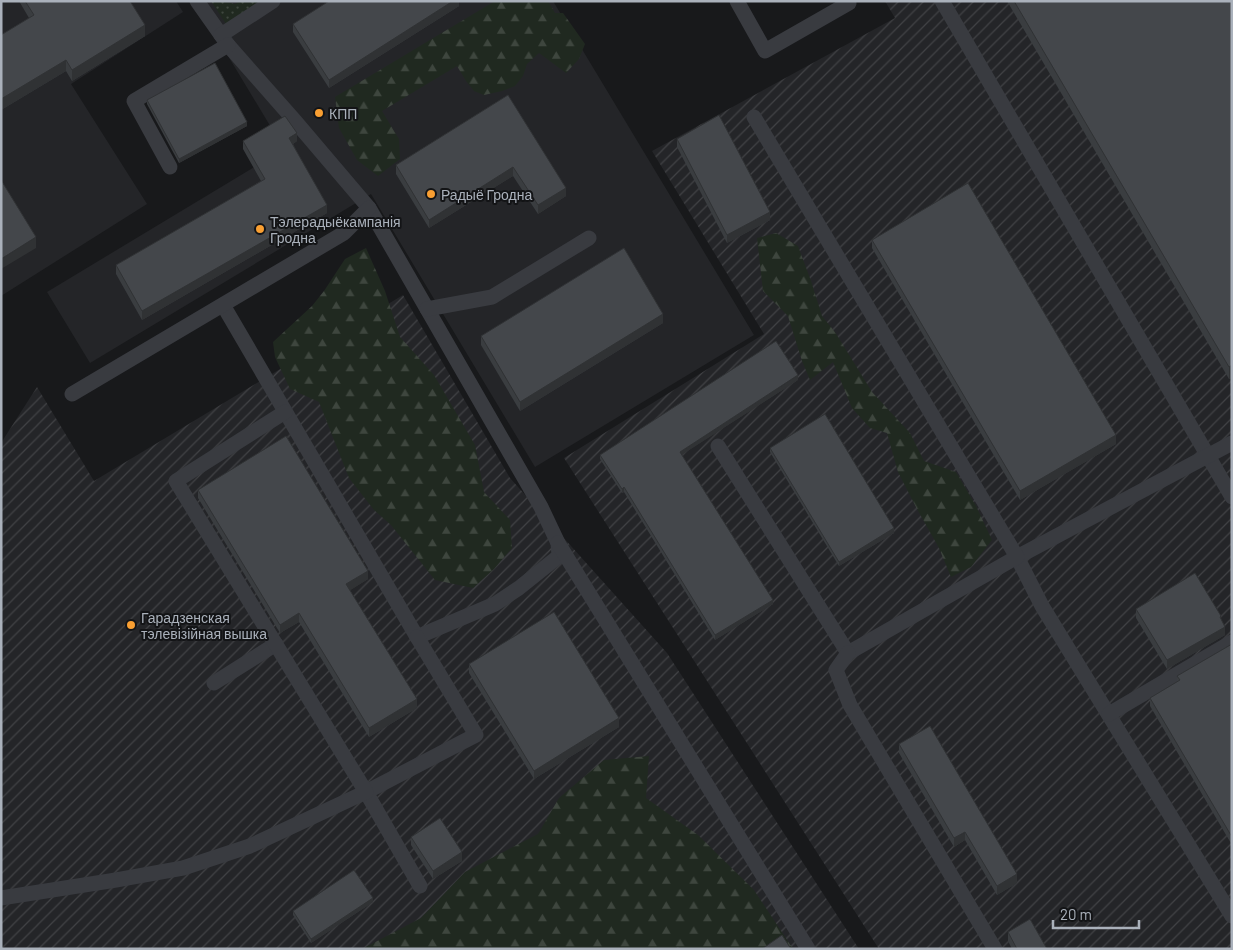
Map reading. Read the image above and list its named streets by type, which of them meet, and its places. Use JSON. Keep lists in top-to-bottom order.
{
  "places": [
    "КПП",
    "Радыё Гродна",
    "Тэлерадыёкампанія Гродна",
    "Гарадзенская тэлевізійная вышка"
  ],
  "scale_bar": "20 m"
}
